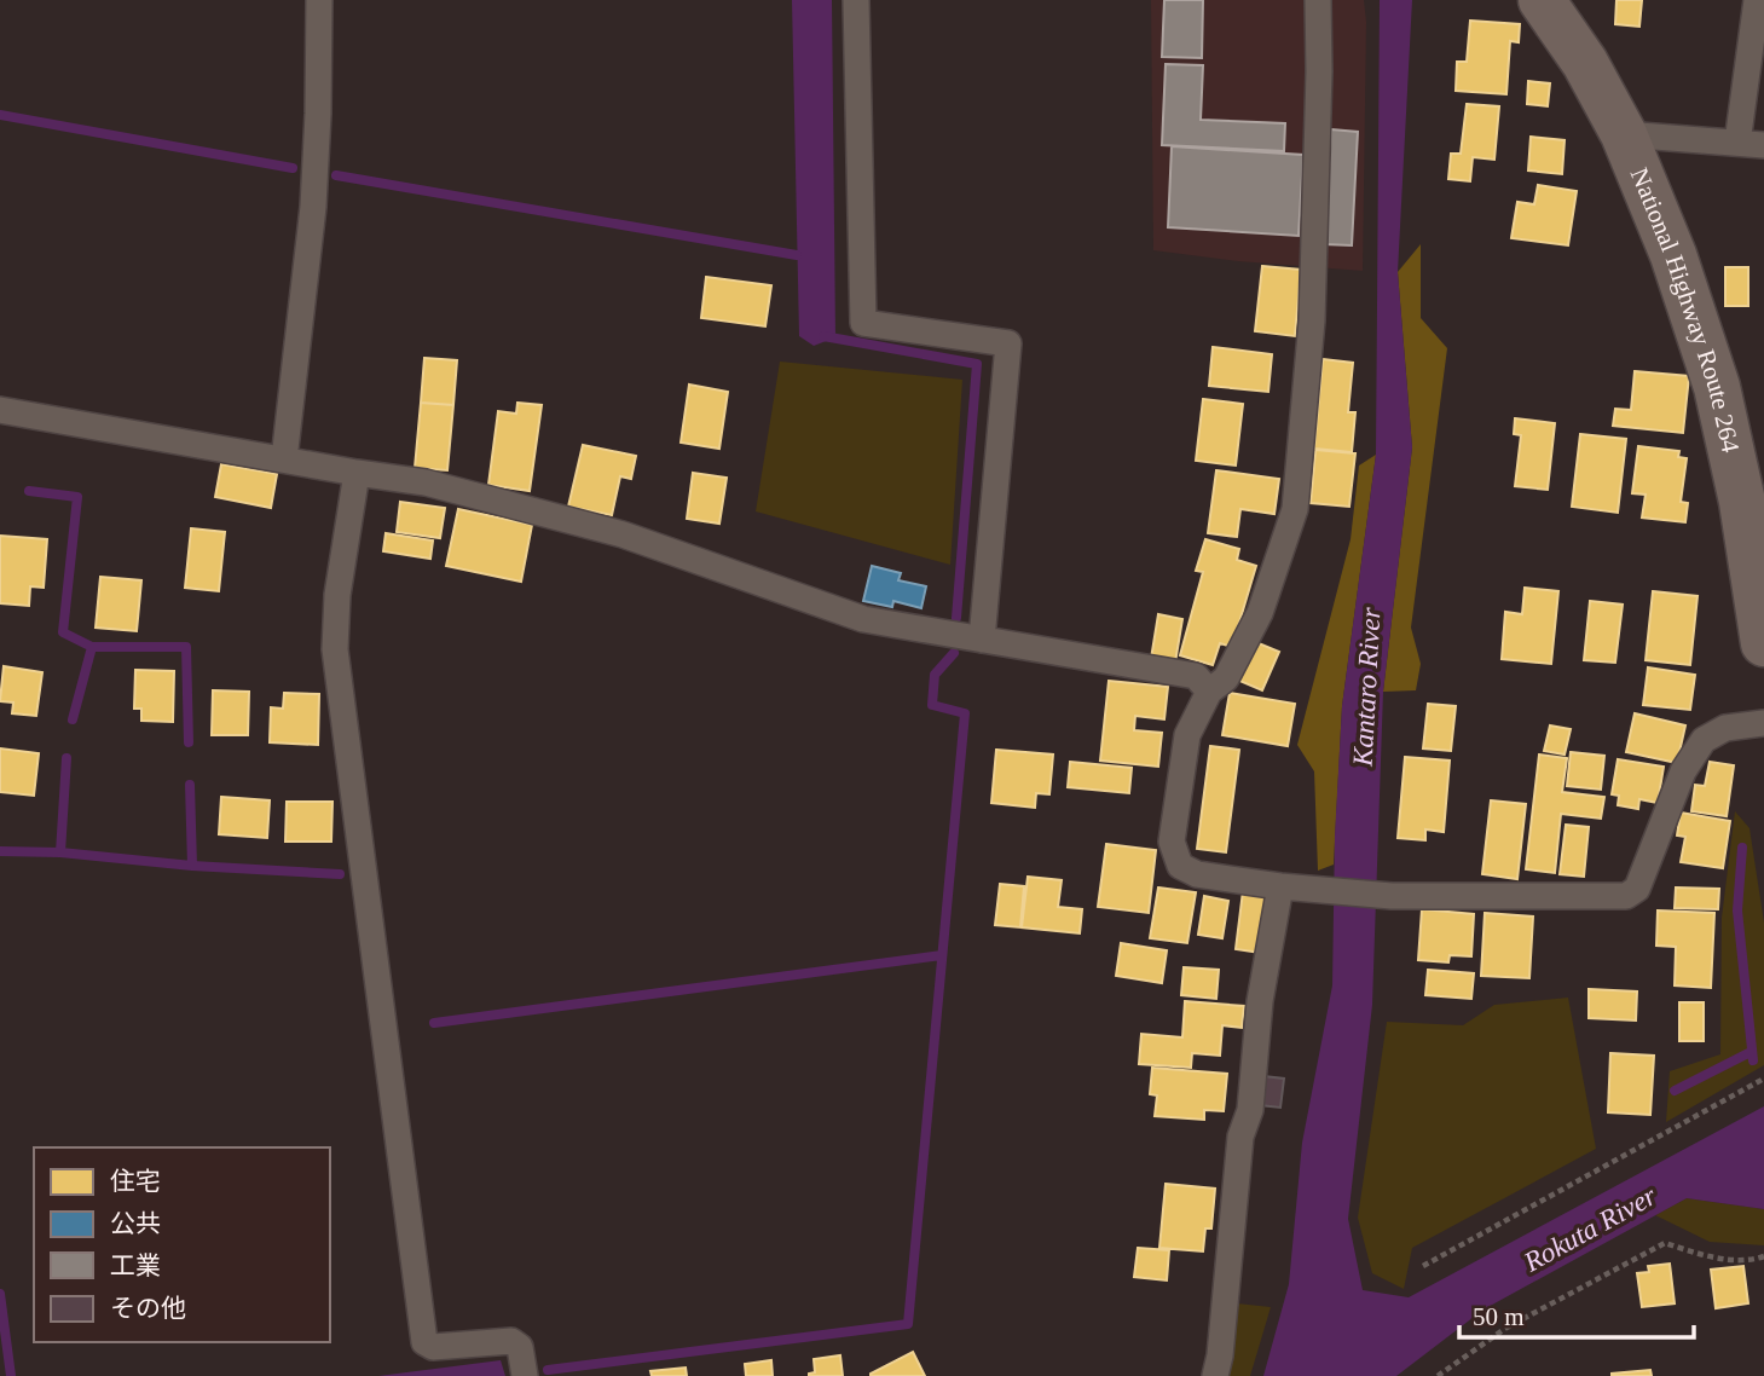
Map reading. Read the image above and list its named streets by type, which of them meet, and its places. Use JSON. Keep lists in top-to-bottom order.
{
  "streets": {
    "highway": ["National Highway Route 264"]
  },
  "water": ["Kantaro River", "Rokuta River"],
  "legend": [
    "住宅",
    "公共",
    "工業",
    "その他"
  ],
  "scale_bar": "50 m"
}
